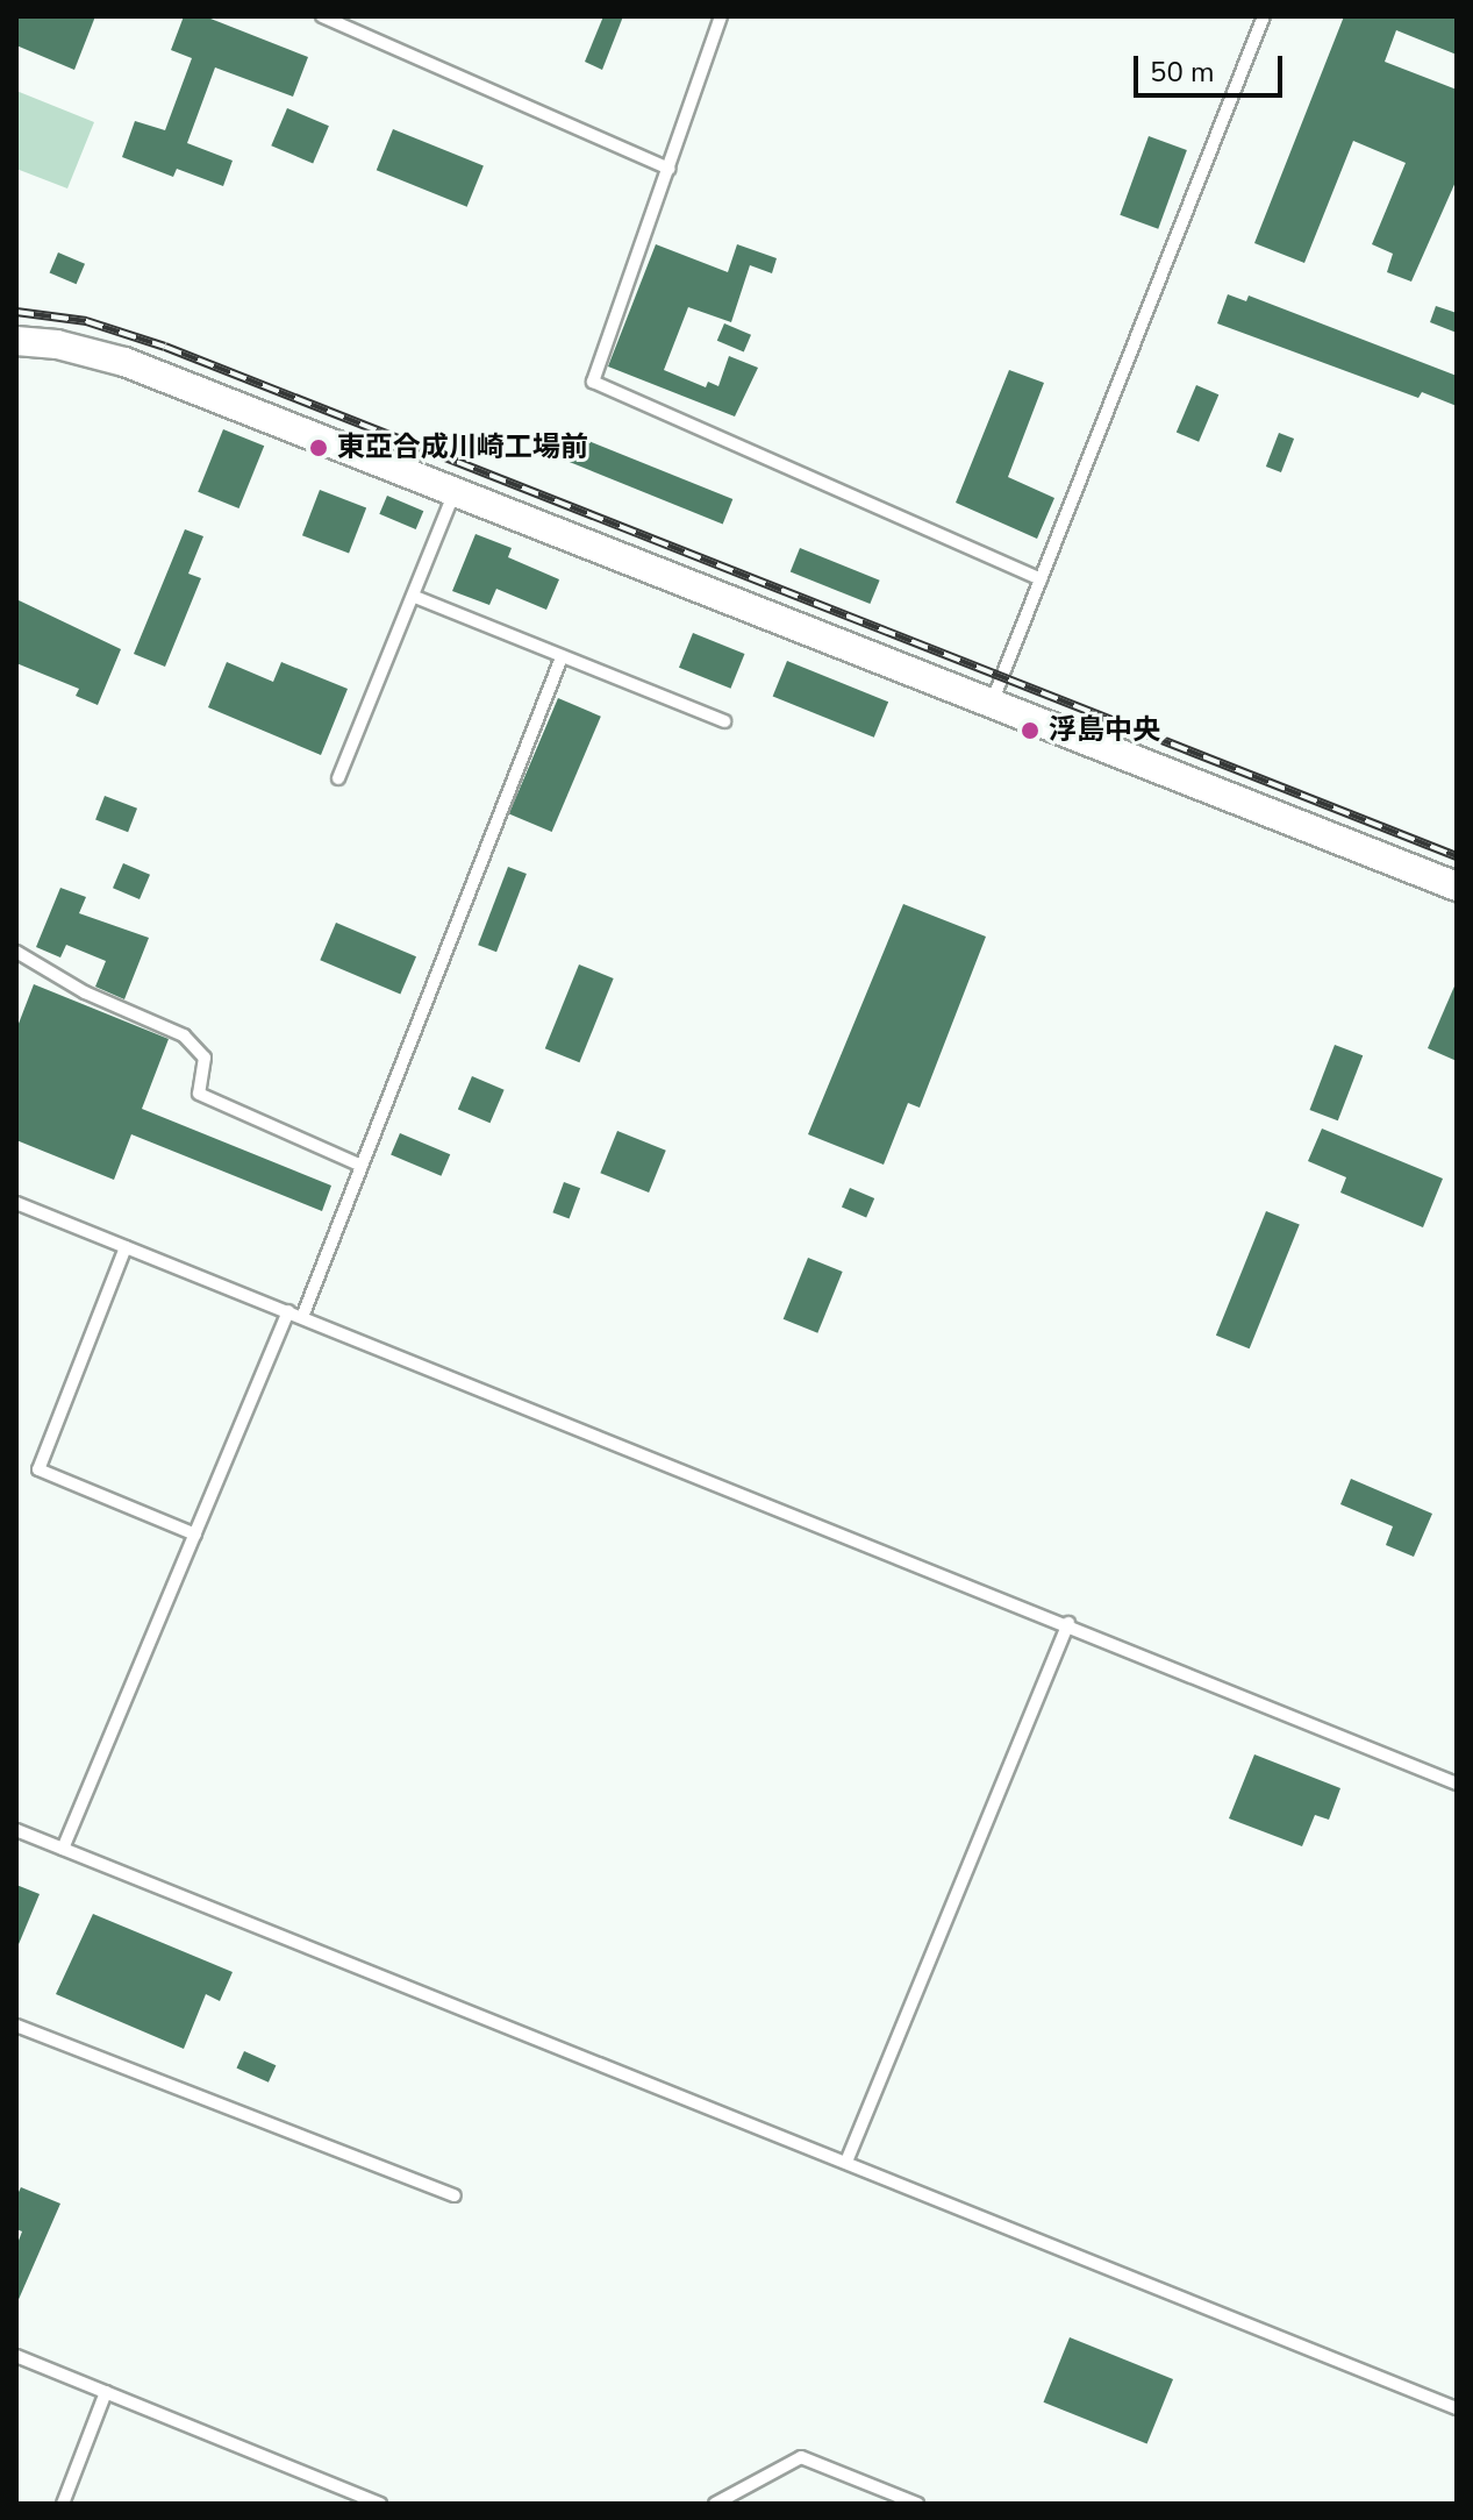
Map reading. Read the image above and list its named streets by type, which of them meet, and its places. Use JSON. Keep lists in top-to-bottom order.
{
  "places": ["東亞合成川崎工場前", "浮島中央"],
  "scale_bar": "50 m"
}
